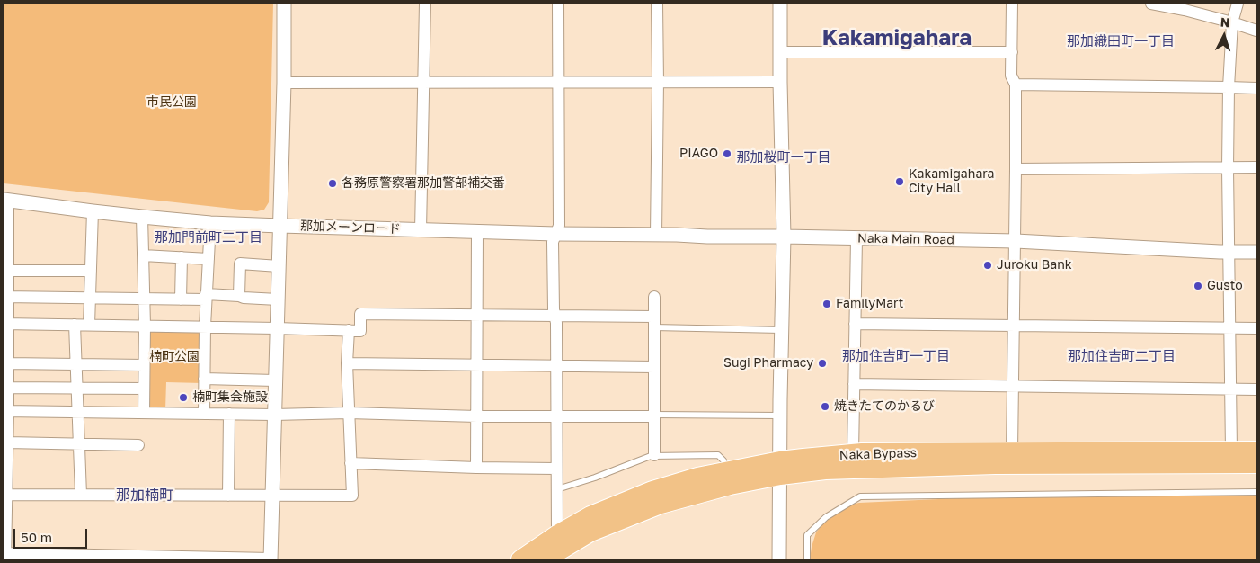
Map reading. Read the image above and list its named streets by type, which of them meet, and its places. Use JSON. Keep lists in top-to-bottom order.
{
  "streets": {
    "highway": ["Naka Bypass"],
    "street": ["那加メーンロード", "Naka Main Road"]
  },
  "crossings": [
    ["那加メーンロード", "Naka Main Road"]
  ],
  "districts": [
    "Kakamigahara",
    "那加織田町一丁目",
    "那加桜町一丁目",
    "那加門前町二丁目",
    "那加住吉町一丁目",
    "那加住吉町二丁目",
    "那加楠町"
  ],
  "parks": ["市民公園", "楠町公園"],
  "places": [
    "PIAGO",
    "Kakamigahara City Hall",
    "各務原警察署那加警部補交番",
    "Juroku Bank",
    "Gusto",
    "FamilyMart",
    "Sugi Pharmacy",
    "楠町集会施設",
    "焼きたてのかるび"
  ],
  "scale_bar": "50 m",
  "north": "top"
}
